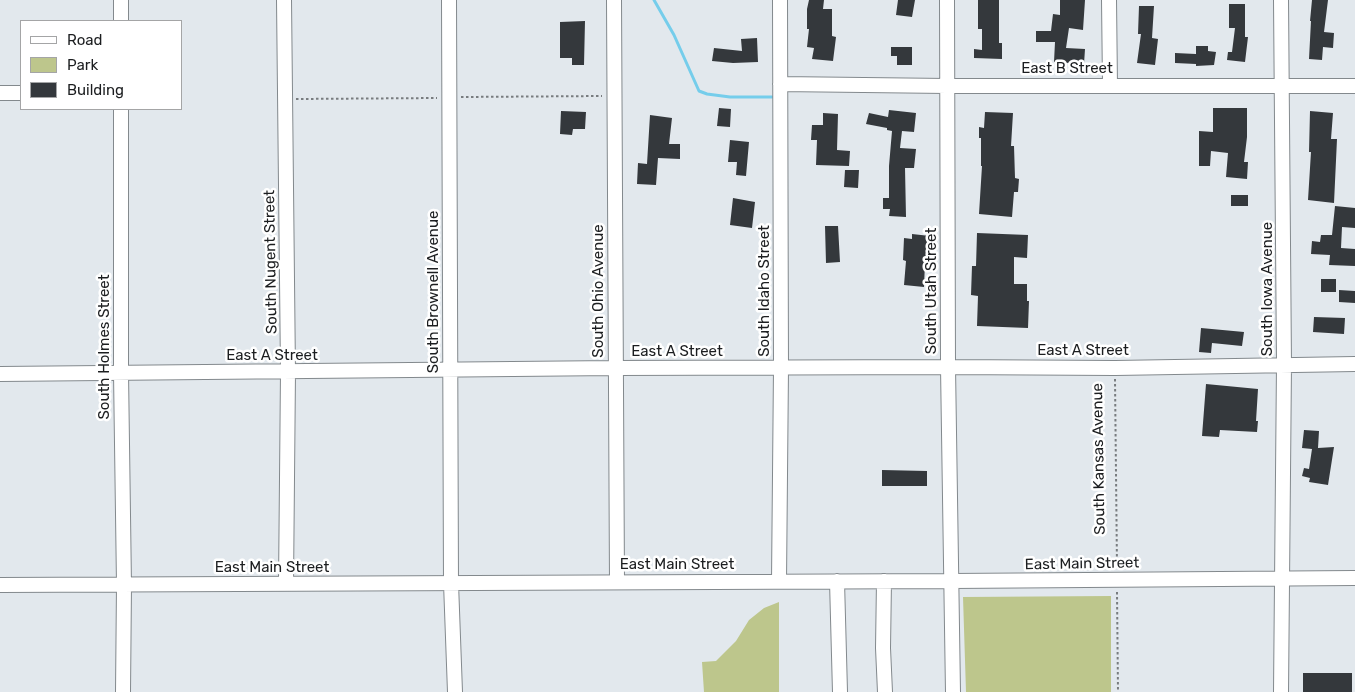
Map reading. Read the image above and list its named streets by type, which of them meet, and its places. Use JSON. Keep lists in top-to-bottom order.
{
  "streets": {
    "street": [
      "East B Street",
      "South Nugent Street",
      "South Iowa Avenue",
      "South Ohio Avenue",
      "South Idaho Street",
      "South Utah Street",
      "South Brownell Avenue",
      "South Holmes Street",
      "East A Street",
      "East Main Street"
    ],
    "path": ["South Kansas Avenue"]
  },
  "crossings": [
    ["East B Street", "South Iowa Avenue"],
    ["East B Street", "South Idaho Street"],
    ["East B Street", "South Utah Street"],
    ["South Nugent Street", "East A Street"],
    ["South Nugent Street", "East Main Street"],
    ["South Iowa Avenue", "East A Street"],
    ["South Iowa Avenue", "East Main Street"],
    ["South Ohio Avenue", "East A Street"],
    ["South Ohio Avenue", "East Main Street"],
    ["South Idaho Street", "East A Street"],
    ["South Idaho Street", "East Main Street"],
    ["South Utah Street", "East A Street"],
    ["South Utah Street", "East Main Street"],
    ["South Brownell Avenue", "East A Street"],
    ["South Brownell Avenue", "East Main Street"],
    ["South Holmes Street", "East A Street"],
    ["South Holmes Street", "East Main Street"],
    ["East A Street", "South Kansas Avenue"],
    ["South Kansas Avenue", "East Main Street"]
  ],
  "legend": ["Road", "Park", "Building"]
}
